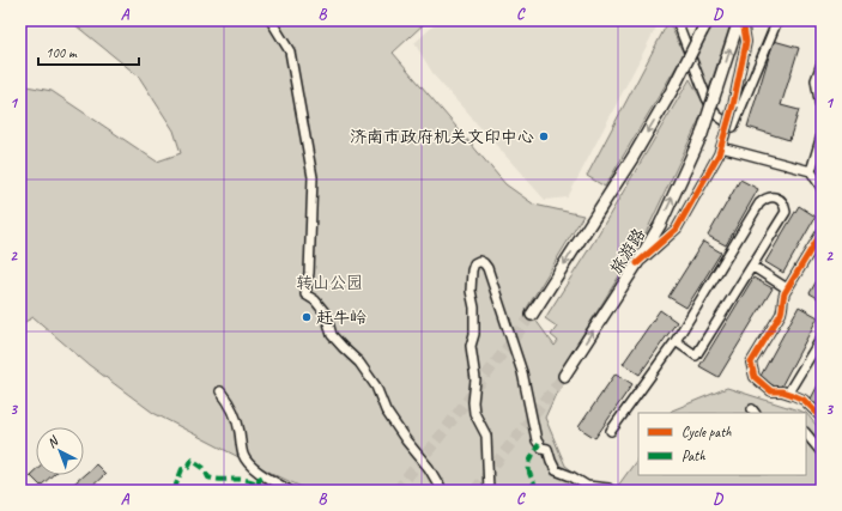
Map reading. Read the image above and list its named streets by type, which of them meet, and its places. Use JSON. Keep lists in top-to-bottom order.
{
  "streets": {
    "main road": ["旅游路"]
  },
  "parks": ["转山公园"],
  "places": ["济南市政府机关文印中心", "赶牛岭"],
  "legend": ["Cycle path", "Path"],
  "scale_bar": "100 m",
  "north": "top left",
  "grid": {
    "columns": [
      "A",
      "B",
      "C",
      "D"
    ],
    "rows": ["1", "2", "3"]
  }
}
